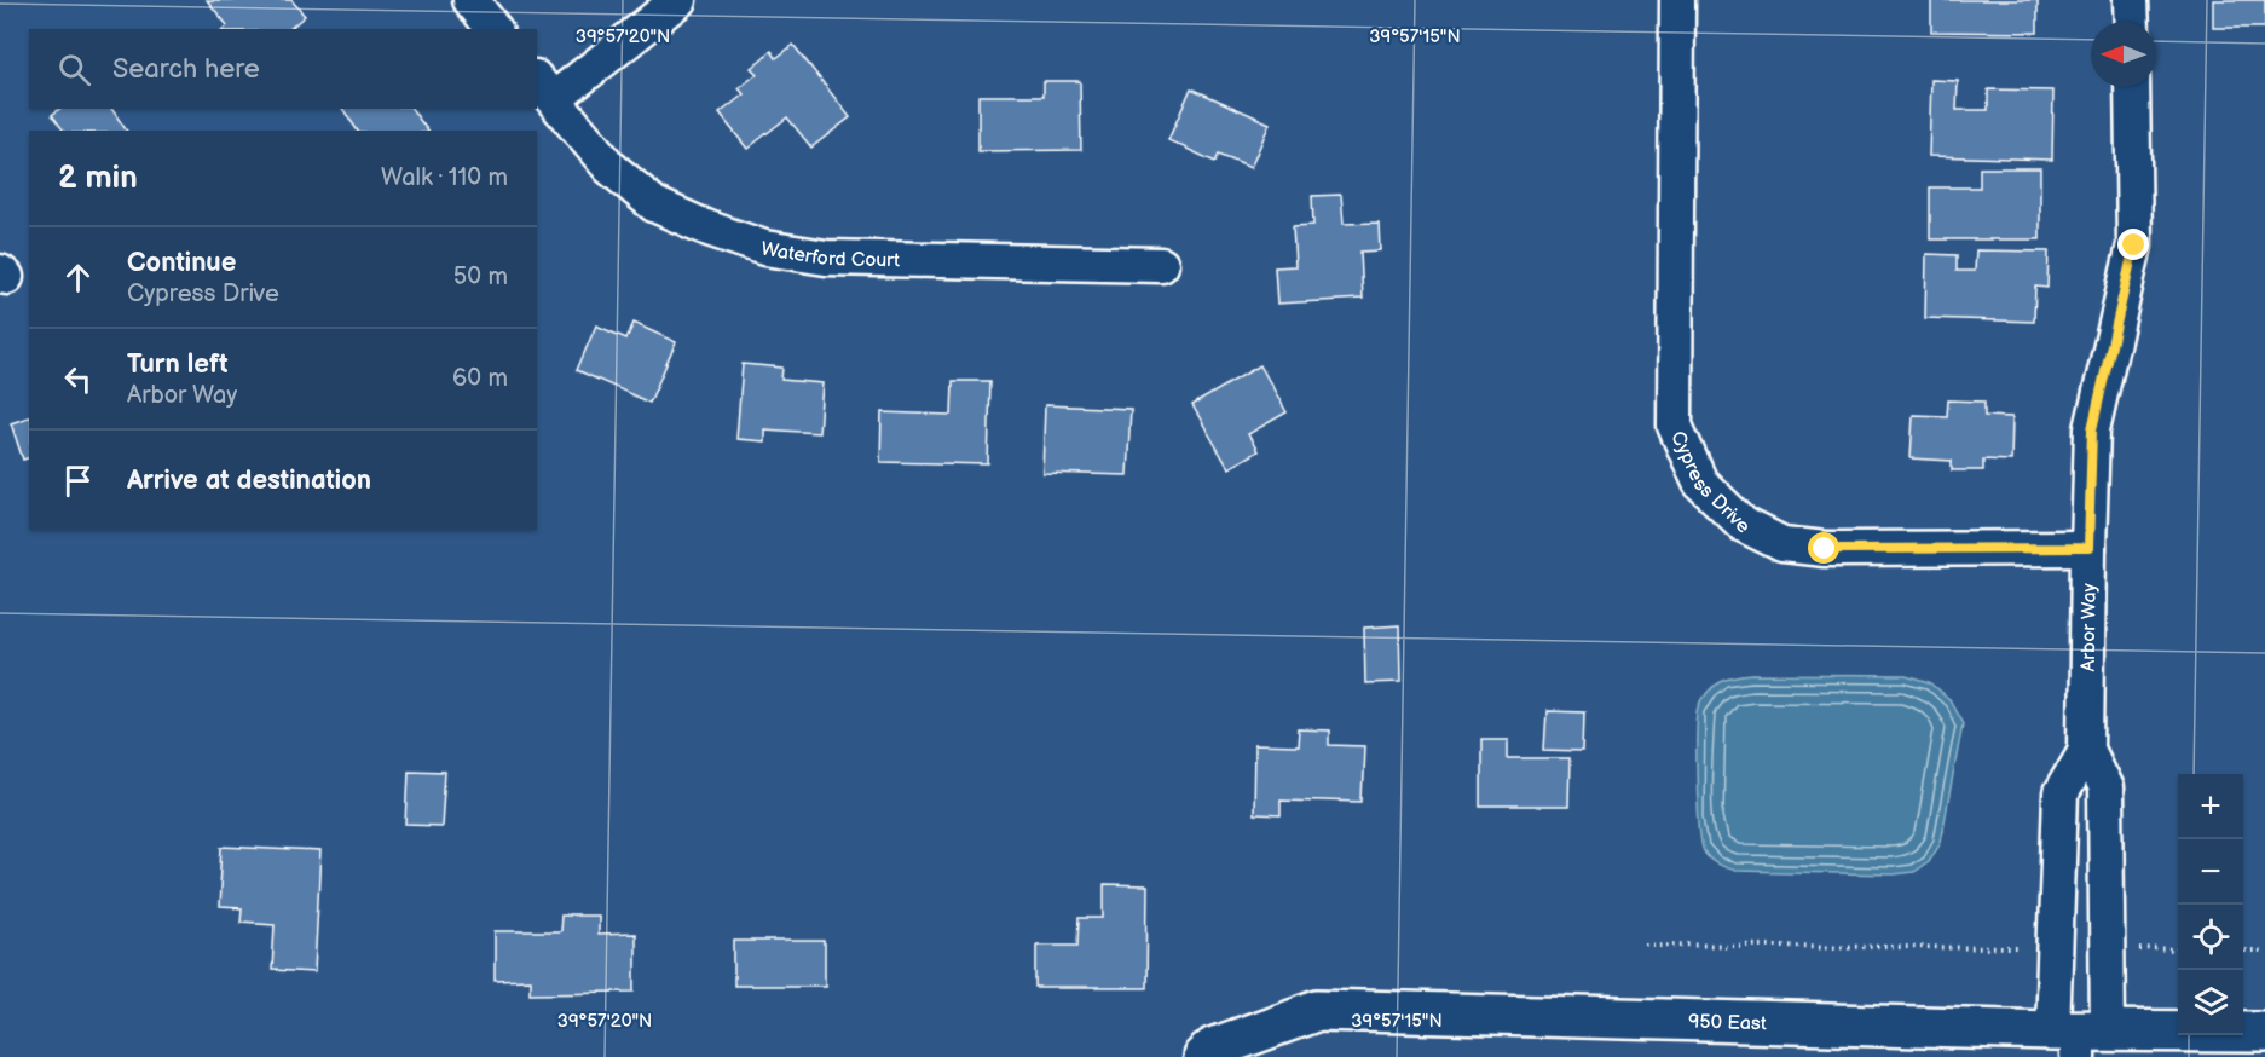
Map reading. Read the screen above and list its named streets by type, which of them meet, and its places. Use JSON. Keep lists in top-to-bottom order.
{
  "streets": {
    "street": [
      "Waterford Court",
      "Cypress Drive",
      "Arbor Way",
      "950 East"
    ]
  },
  "crossings": [
    ["Cypress Drive", "Arbor Way"],
    ["Arbor Way", "950 East"]
  ],
  "north": "left",
  "page": {
    "search": "Search here",
    "heading": ["2 min", "Walk · 110 m"],
    "list": [
      ["Continue", "Cypress Drive", "50 m"],
      ["Turn left", "Arbor Way", "60 m"],
      "Arrive at destination"
    ],
    "map_buttons": ["+", "−"]
  },
  "coordinates": ["39°57'20\"N", "39°57'15\"N"]
}
